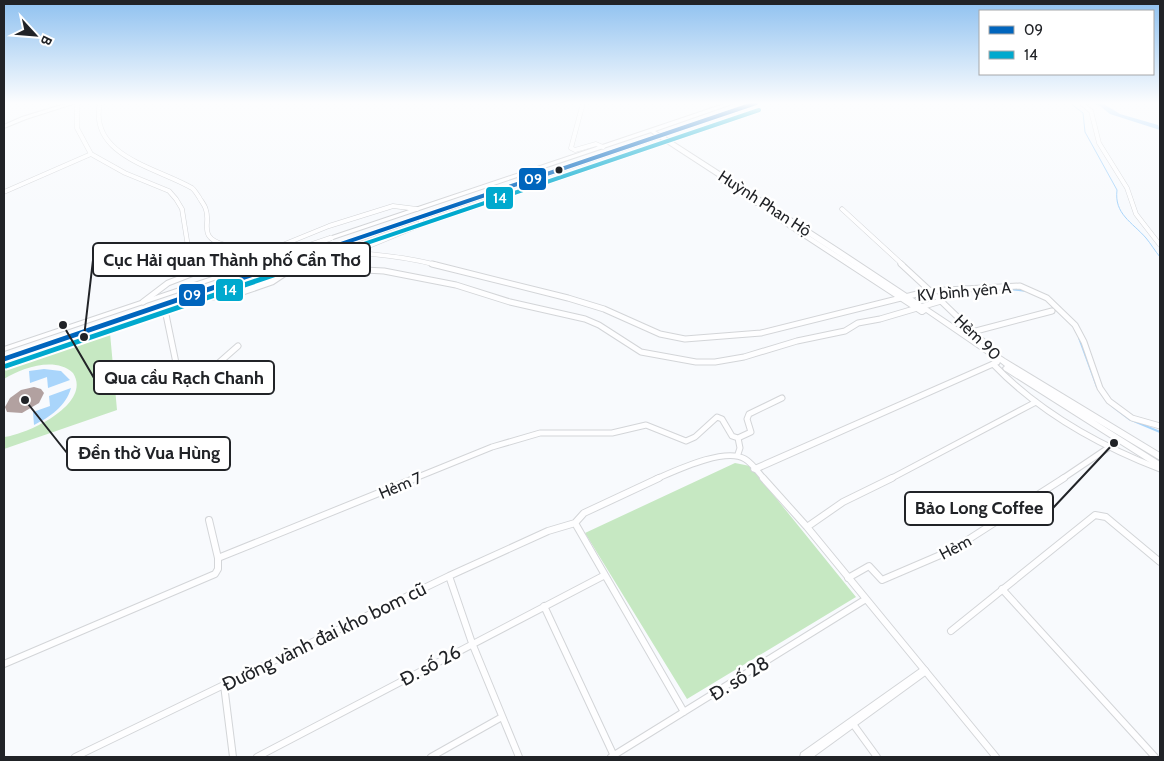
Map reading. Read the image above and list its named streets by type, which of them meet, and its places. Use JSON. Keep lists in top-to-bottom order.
{
  "streets": {
    "main road": ["Huỳnh Phan Hộ"],
    "street": [
      "KV bình yên A",
      "Hẻm 90",
      "Hẻm 7",
      "Hẻm",
      "Đường vành đai kho bom cũ",
      "Đ. số 26",
      "Đ. số 28"
    ]
  },
  "crossings": [
    ["Huỳnh Phan Hộ", "KV bình yên A"],
    ["Huỳnh Phan Hộ", "Hẻm 90"],
    ["Hẻm 90", "Hẻm"]
  ],
  "places": [
    "Qua cầu Rạch Chanh",
    "Cục Hải quan Thành phố Cần Thơ",
    "Đền thờ Vua Hùng",
    "Bảo Long Coffee"
  ],
  "lines": ["transit line 09", "transit line 14"],
  "legend": ["09", "14"],
  "north": "bottom right"
}
